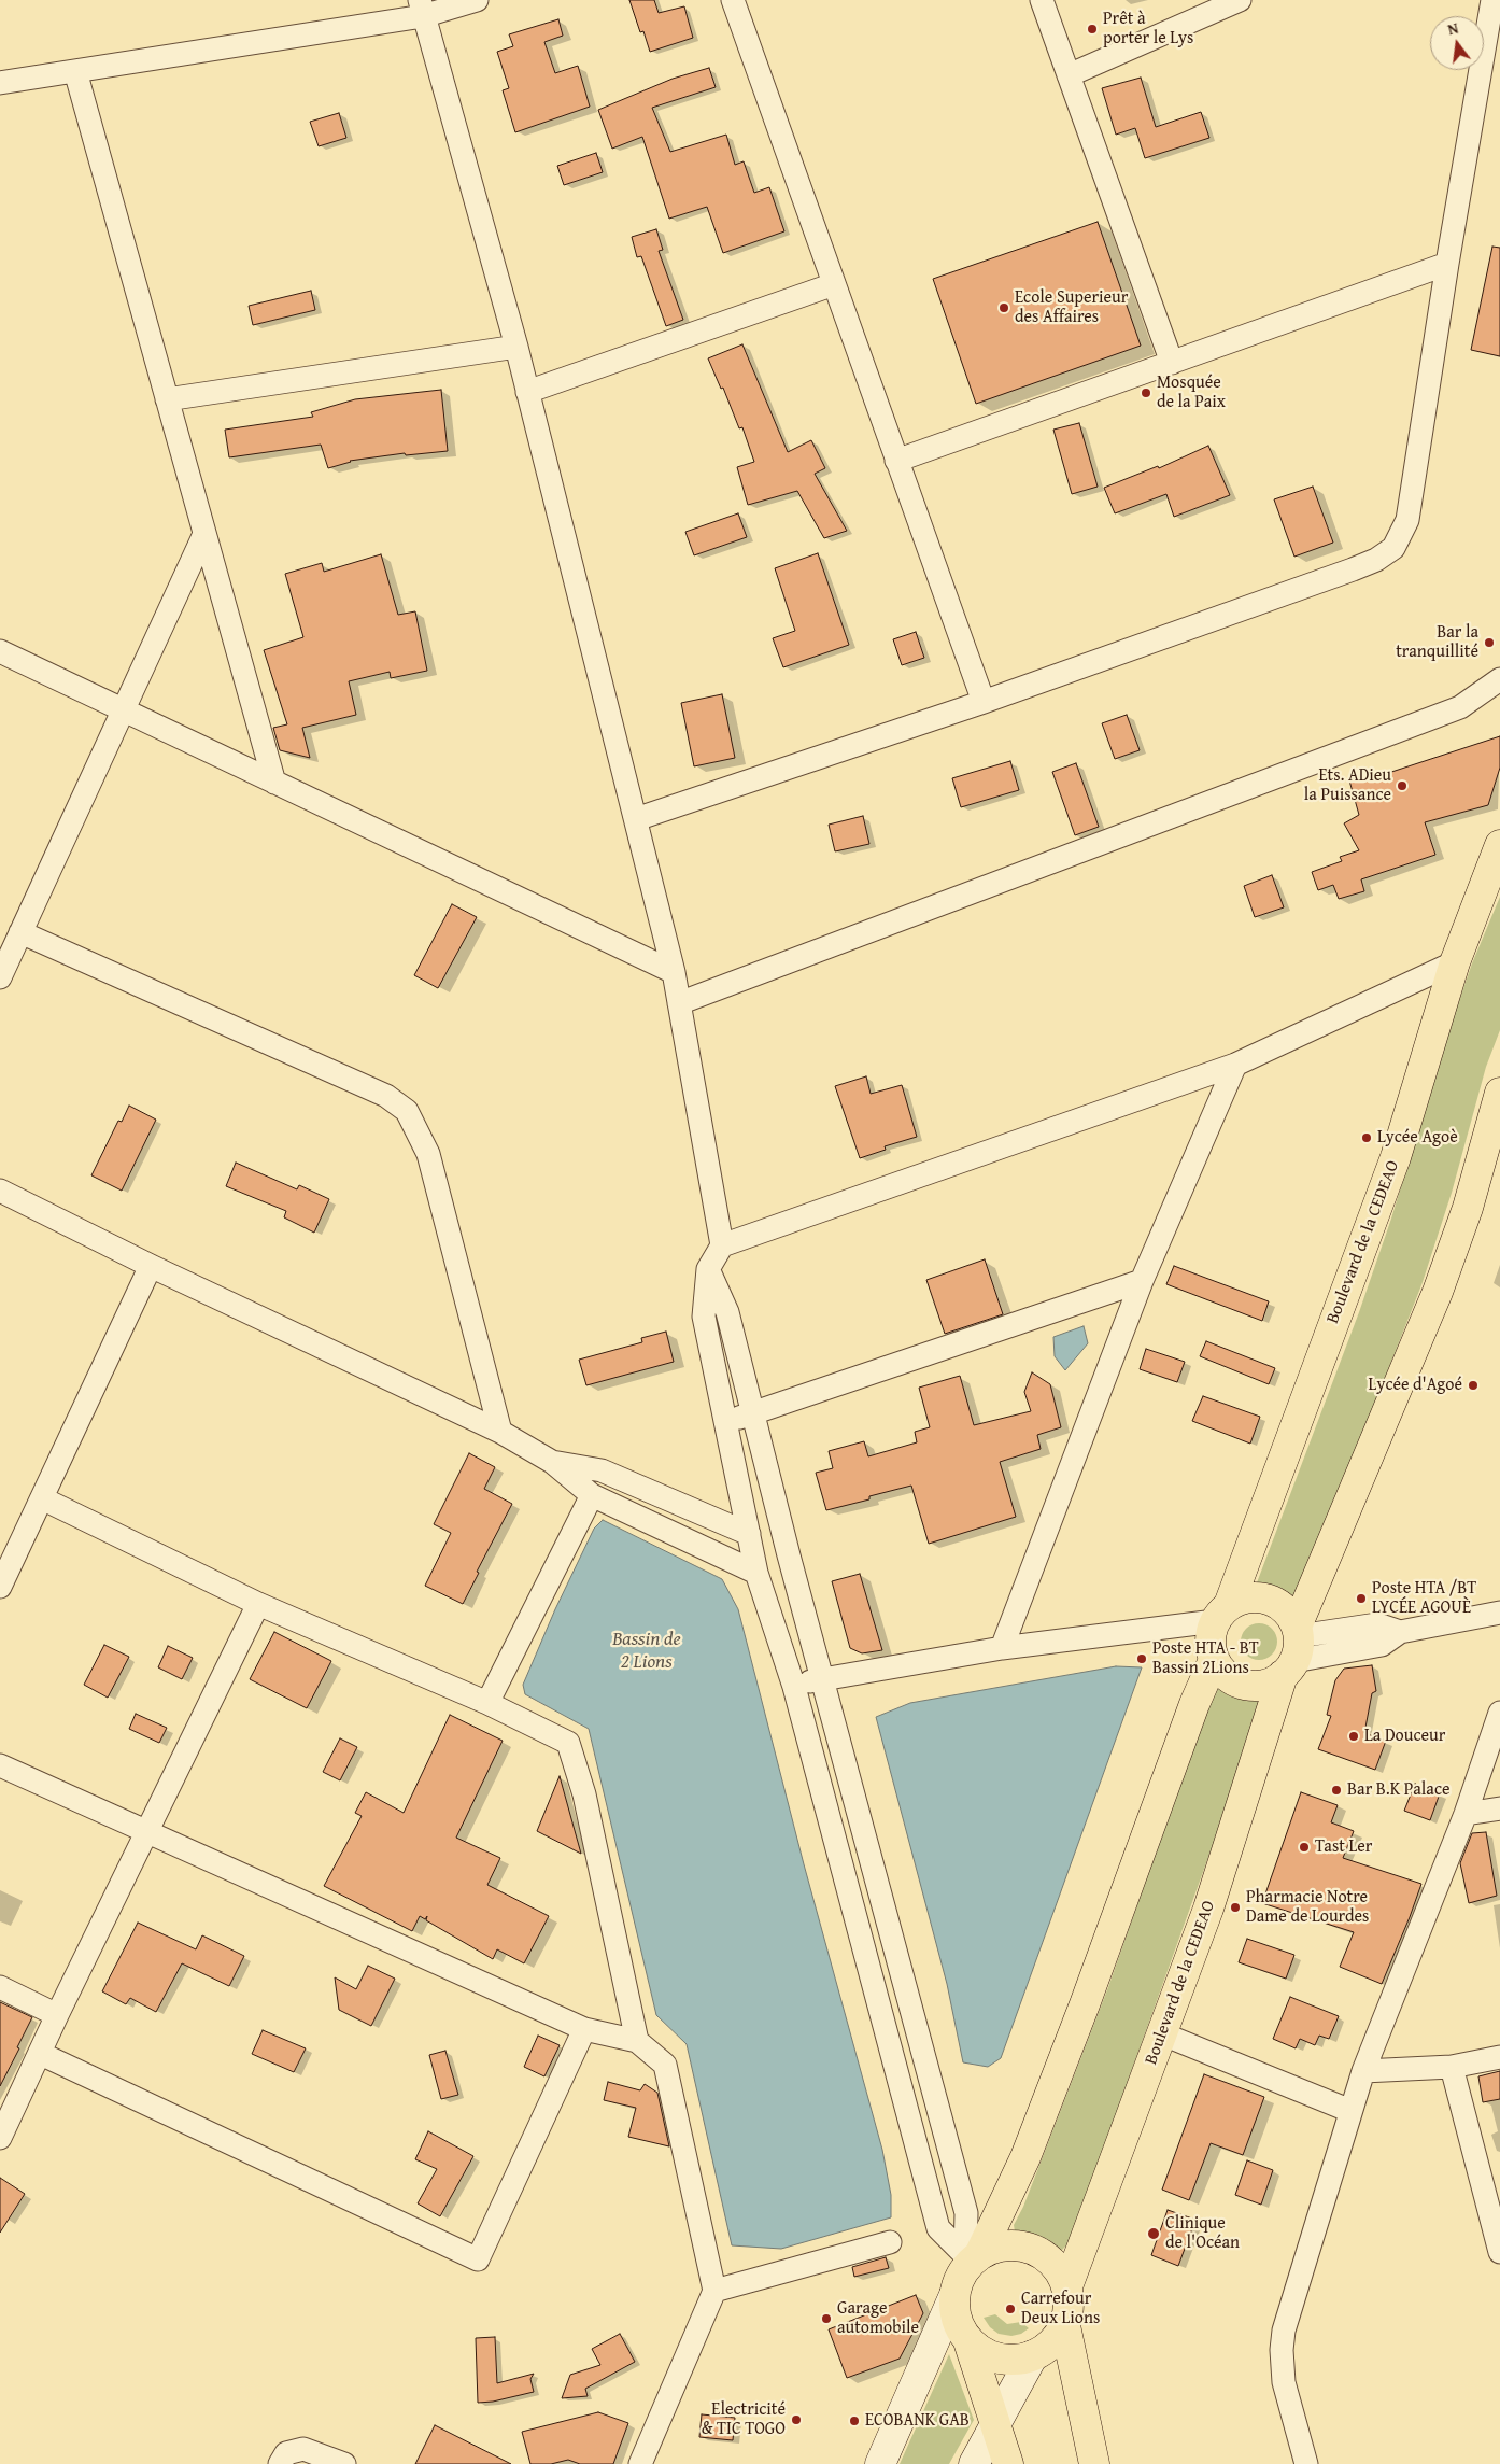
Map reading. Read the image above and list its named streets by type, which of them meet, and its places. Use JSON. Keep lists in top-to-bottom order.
{
  "streets": {
    "main road": ["Boulevard de la CEDEAO"]
  },
  "water": ["Bassin de 2 Lions"],
  "places": [
    "Prêt à porter le Lys",
    "Ecole Superieur des Affaires",
    "Mosquée de la Paix",
    "Bar la tranquillité",
    "Ets. ADieu la Puissance",
    "Lycée Agoè",
    "Lycée d'Agoé",
    "Poste HTA /BT LYCÉE AGOUÈ",
    "Poste HTA - BT Bassin 2Lions",
    "La Douceur",
    "Bar B.K Palace",
    "Tast Ler",
    "Pharmacie Notre Dame de Lourdes",
    "Clinique de l'Océan",
    "Carrefour Deux Lions",
    "Garage automobile",
    "Electricité & TIC TOGO",
    "ECOBANK GAB"
  ],
  "north": "top"
}
